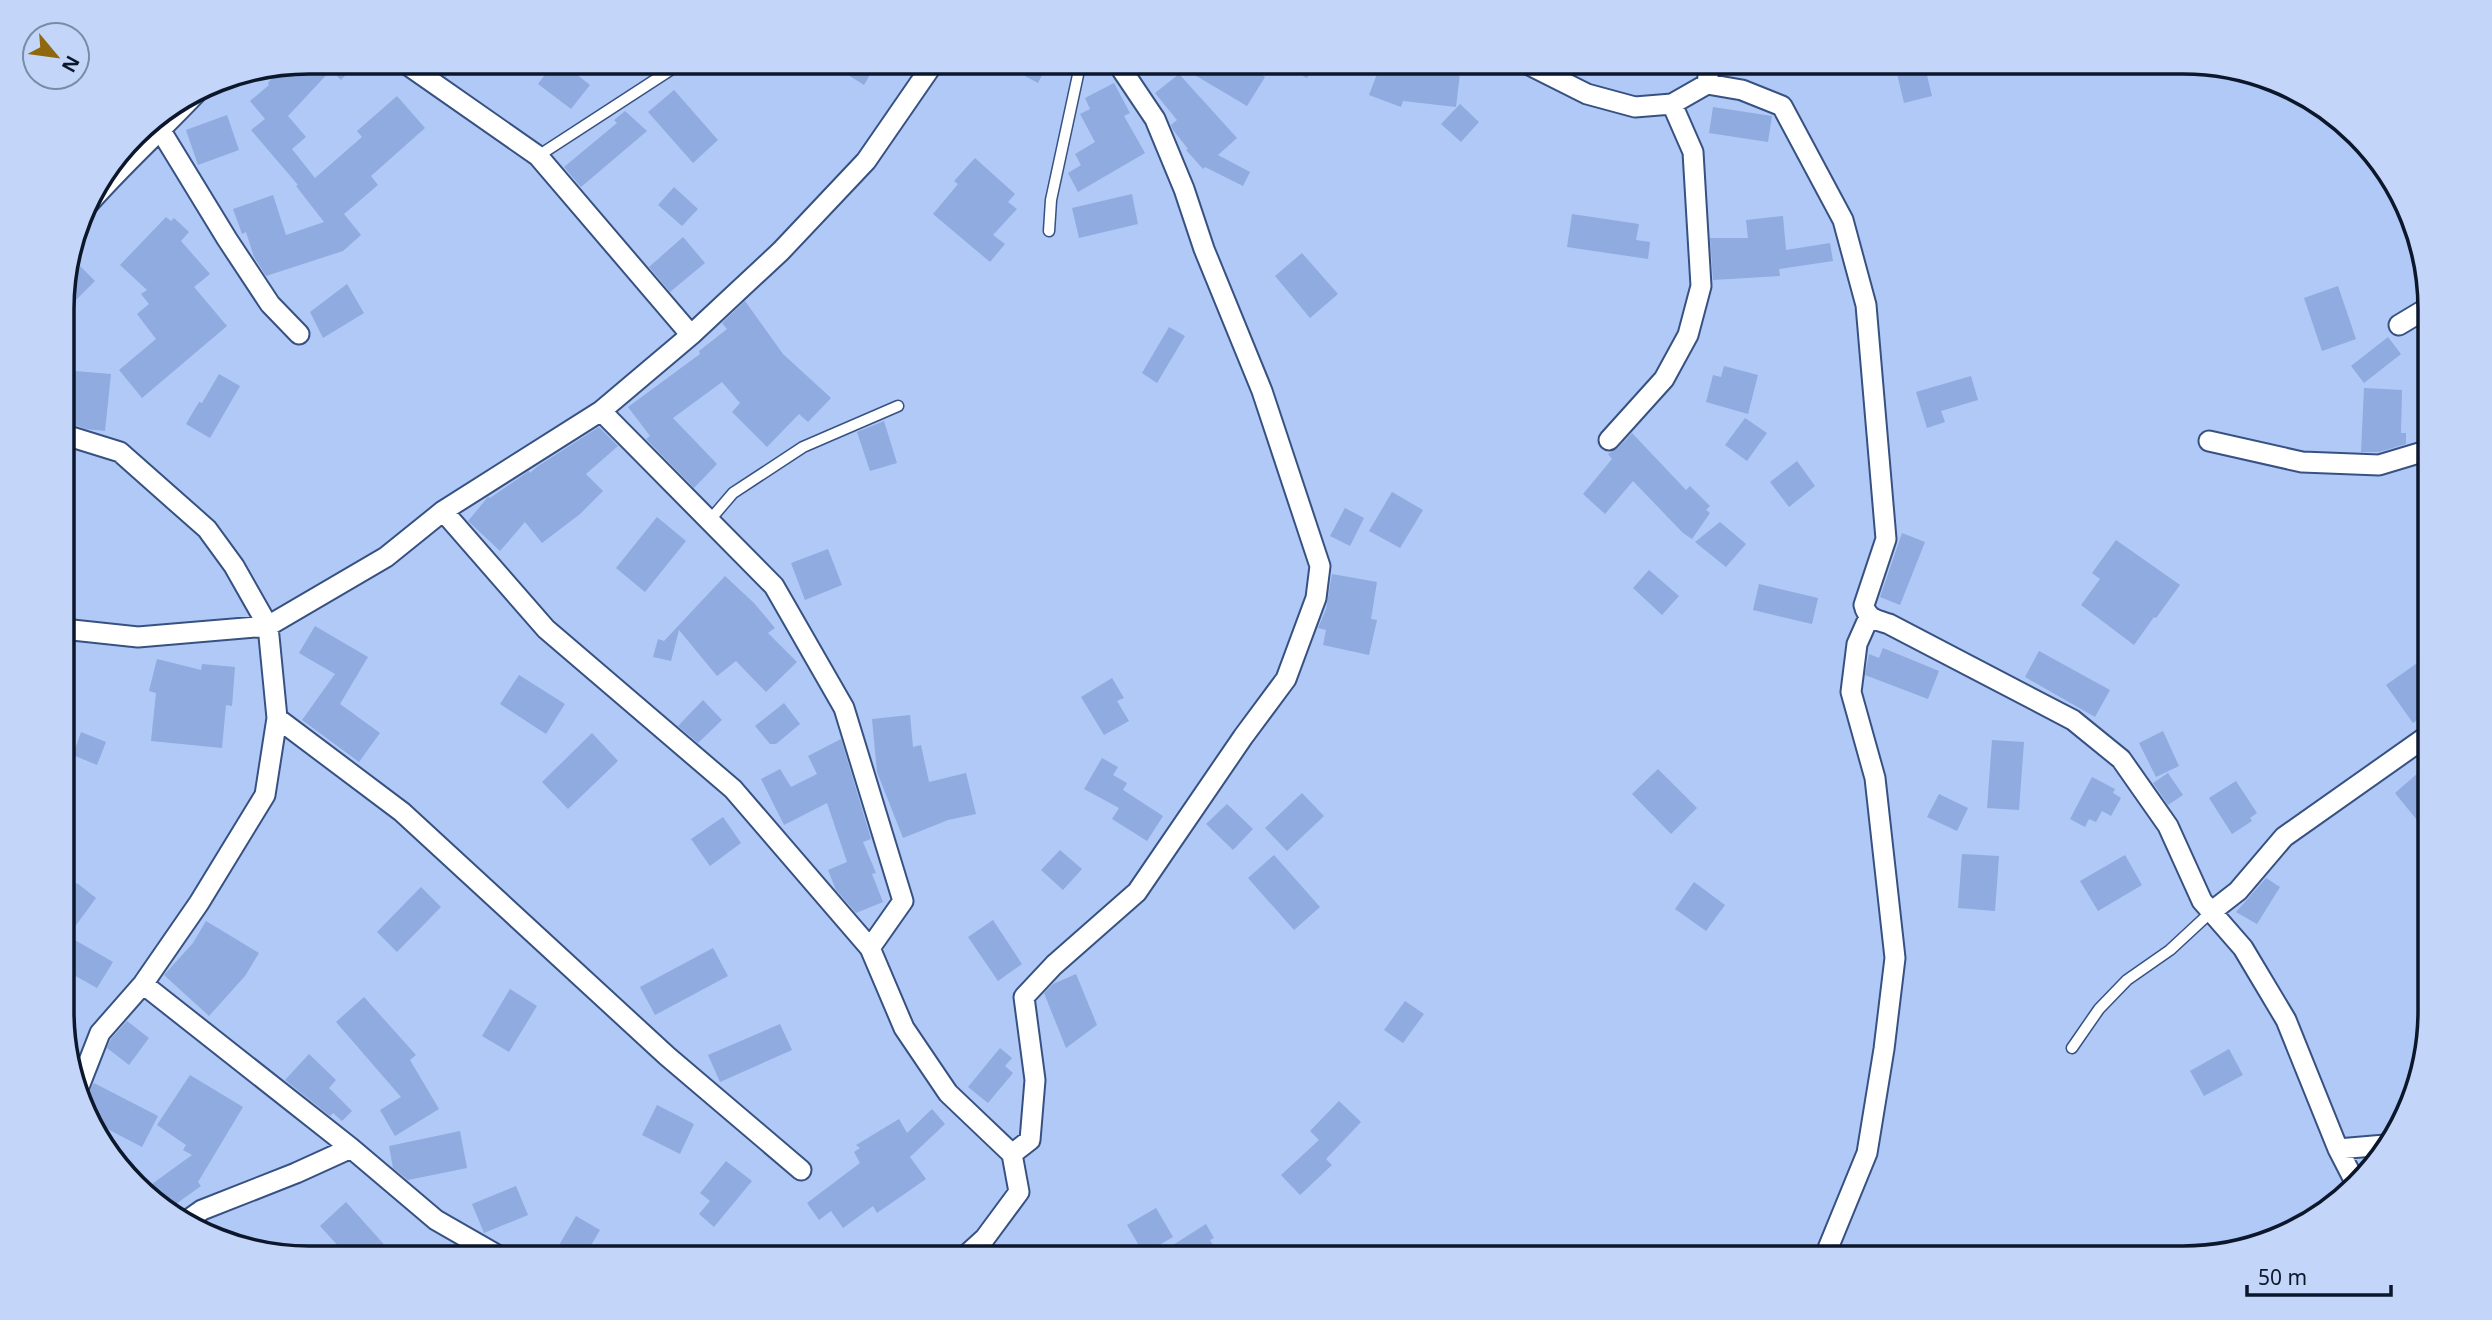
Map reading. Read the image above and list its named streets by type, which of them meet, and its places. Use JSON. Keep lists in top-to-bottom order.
{
  "scale_bar": "50 m",
  "north": "bottom right"
}
